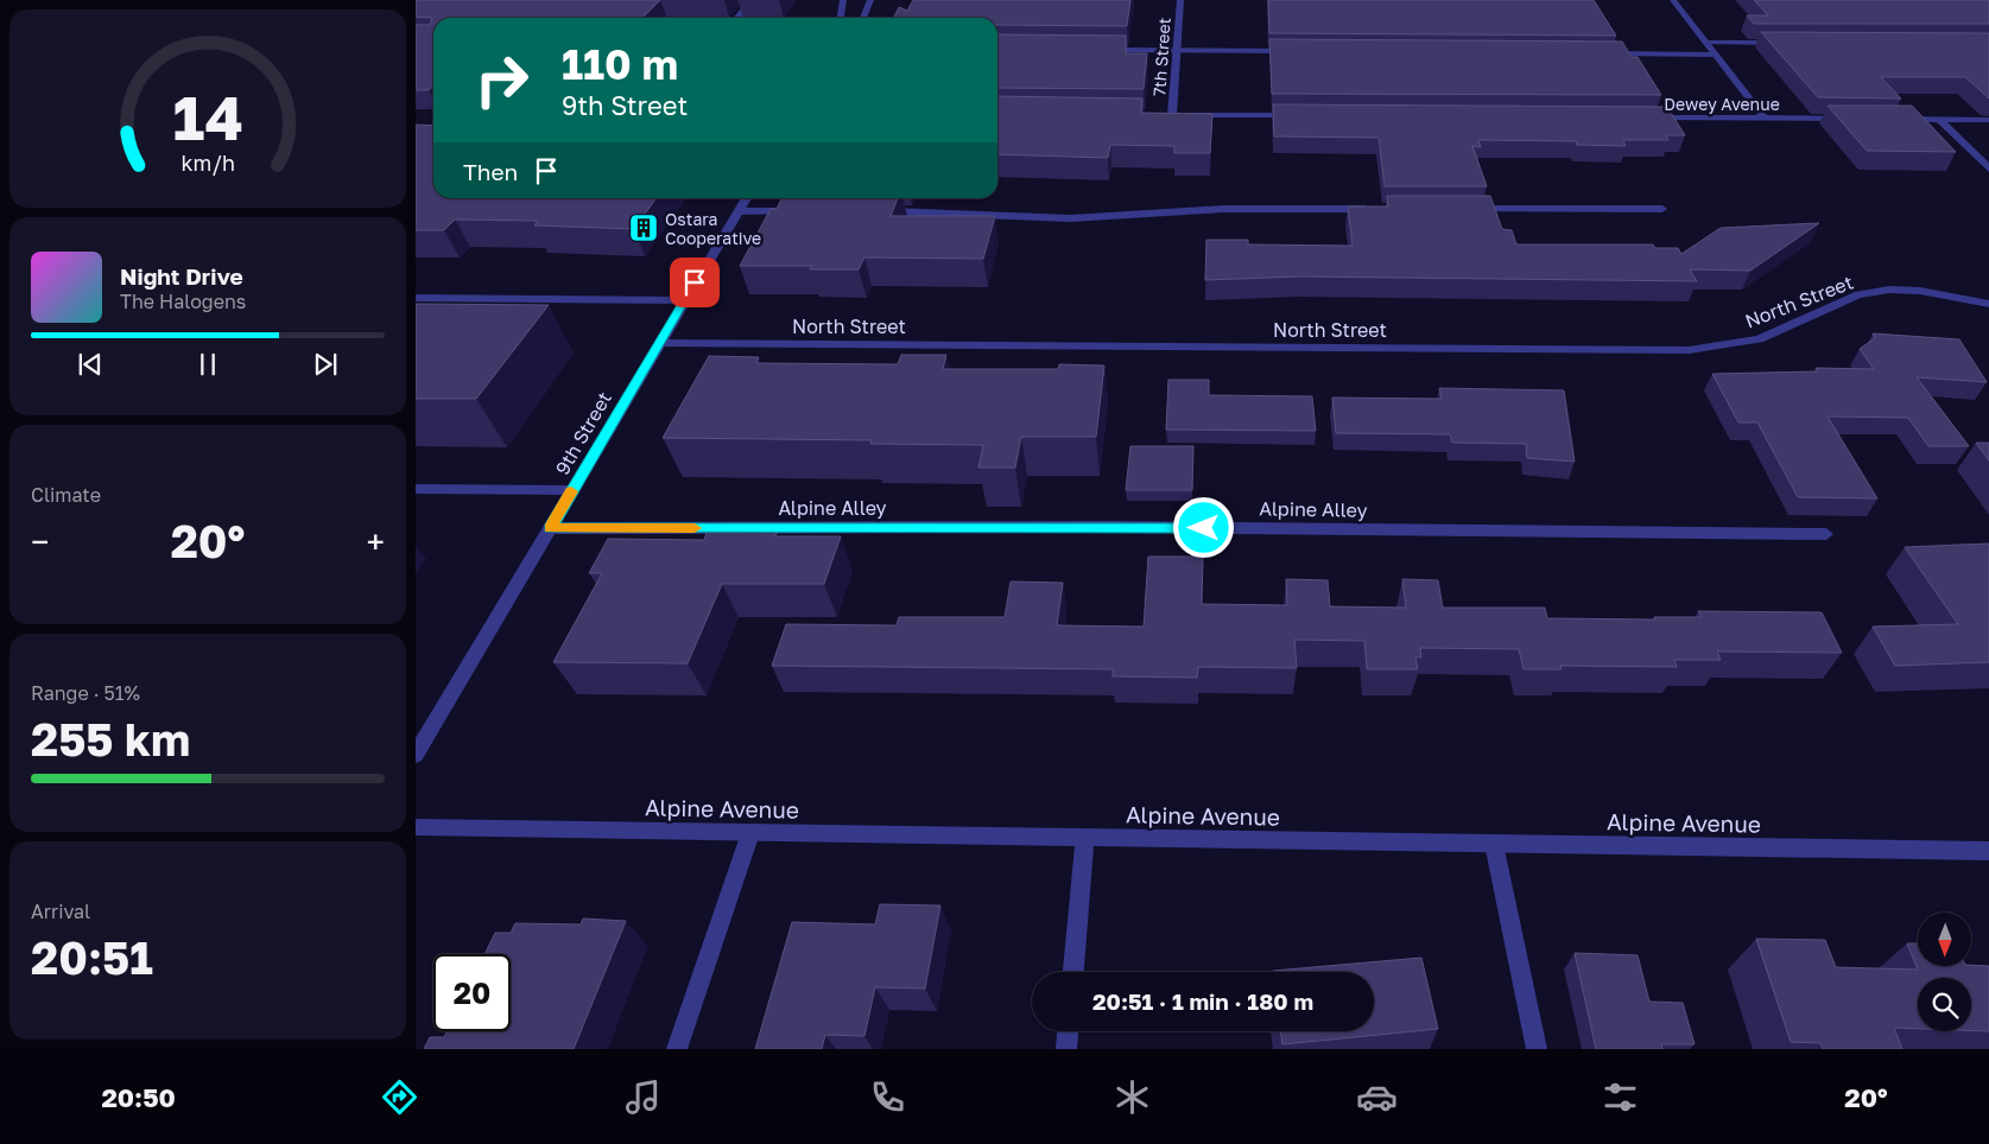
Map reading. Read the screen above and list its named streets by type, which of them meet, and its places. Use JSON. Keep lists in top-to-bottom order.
{
  "streets": {
    "street": [
      "7th Street",
      "Dewey Avenue",
      "North Street",
      "9th Street",
      "Alpine Alley",
      "Alpine Avenue"
    ]
  },
  "crossings": [
    ["North Street", "9th Street"],
    ["9th Street", "Alpine Alley"]
  ],
  "places": {
    "building": ["Ostara Cooperative"]
  },
  "north": "bottom",
  "page": {
    "turn": ["110 m", "9th Street"],
    "then": "Then",
    "song": ["Night Drive", "The Halogens"],
    "tile": [
      "Climate",
      ["Range · 51%", "255 km"],
      ["Arrival", "20:51"]
    ],
    "heat": ["−", "20°", "+"],
    "limit": "20",
    "trip": "20:51 · 1 min · 180 m",
    "tabs": ["20:50", "20°"],
    "gauge": ["14", "km/h"]
  }
}
